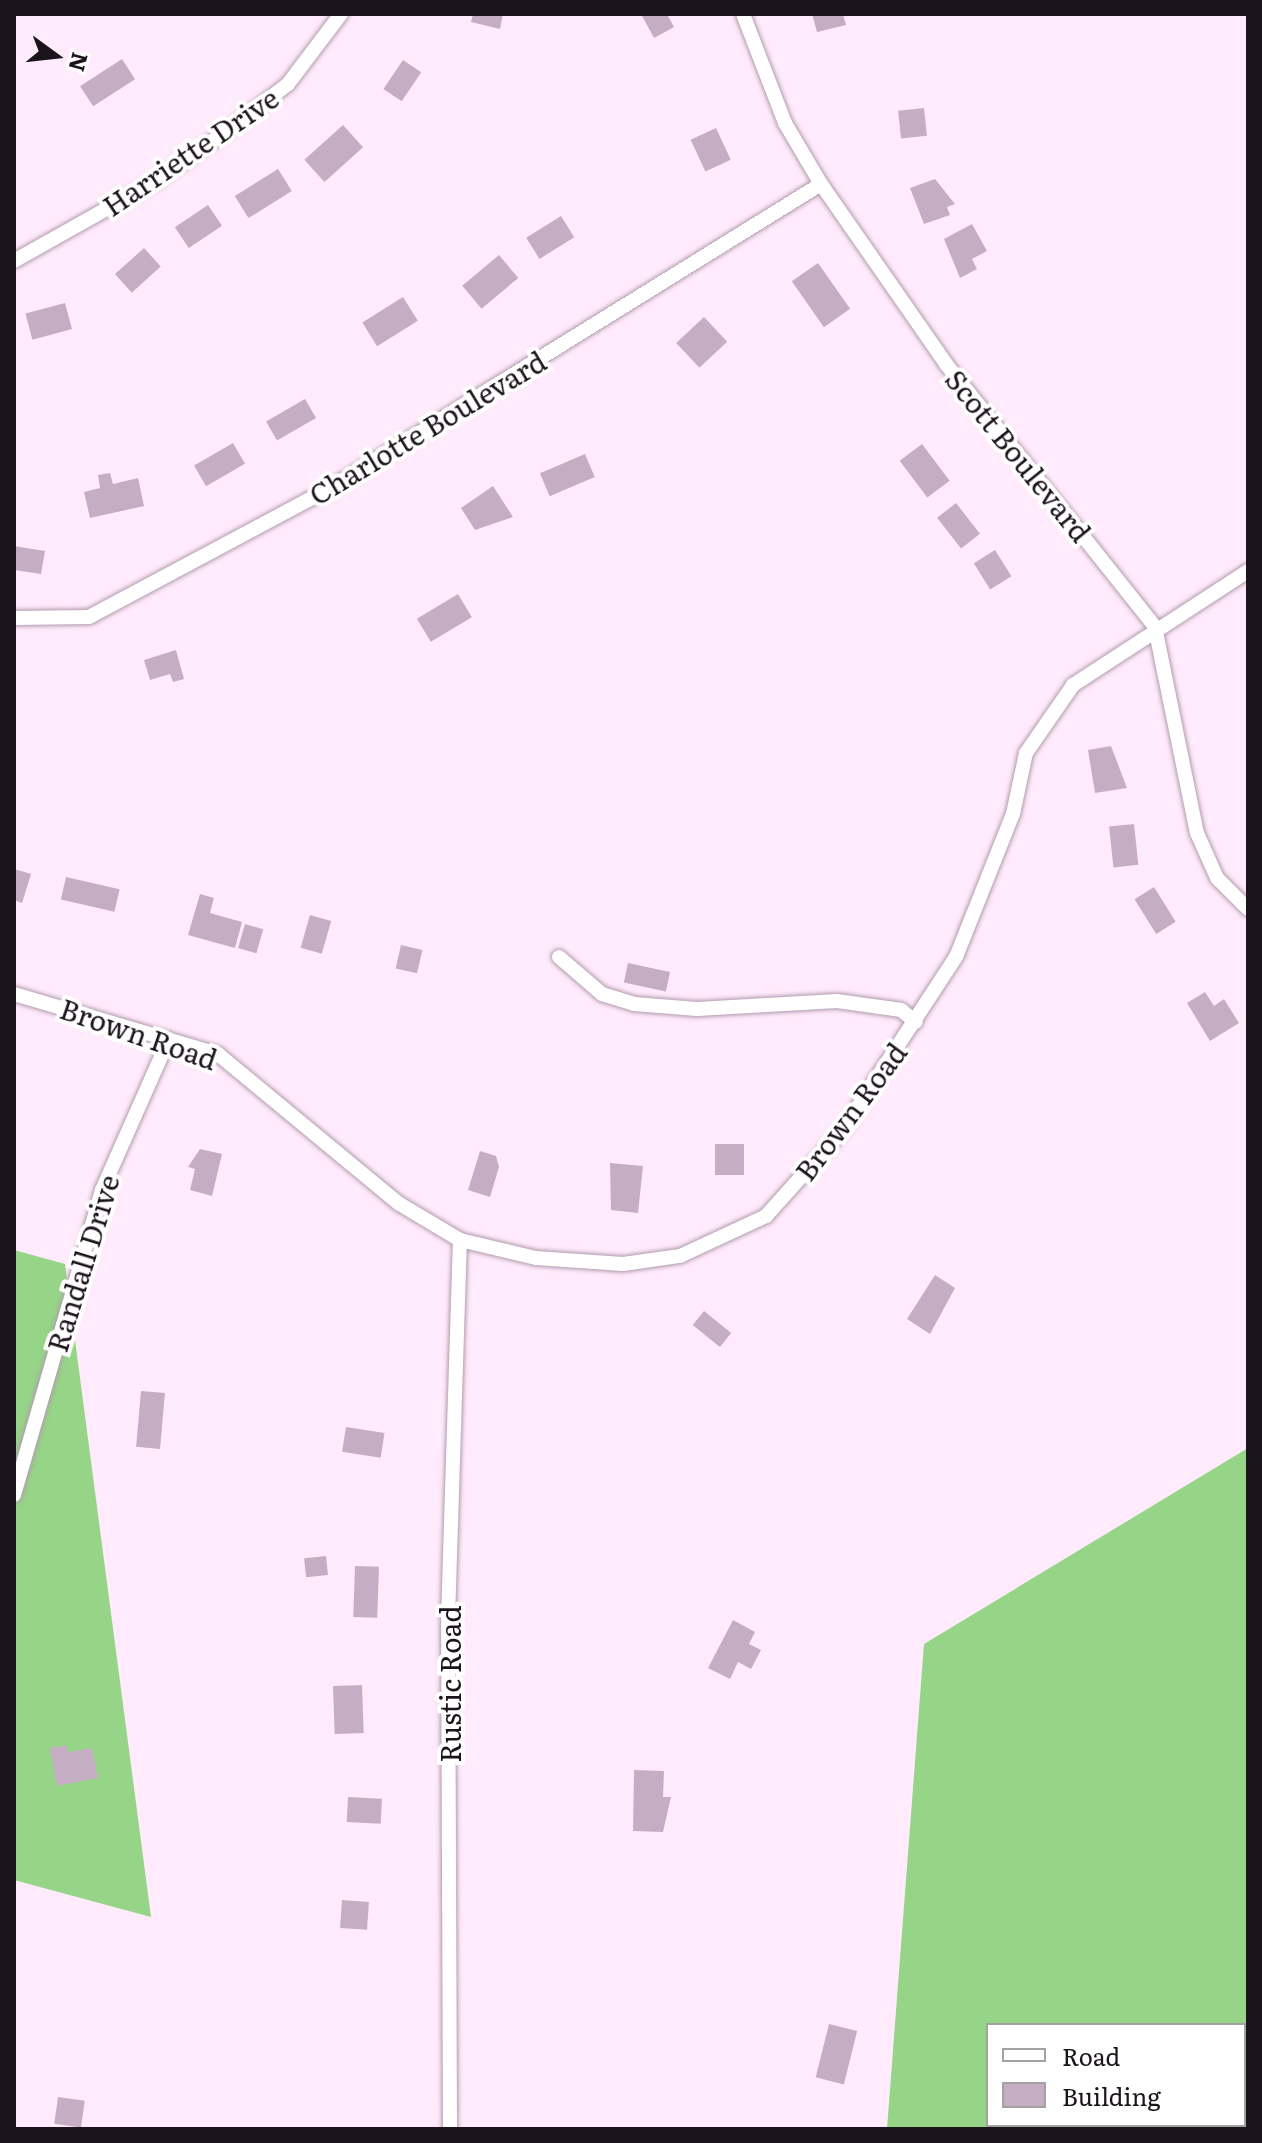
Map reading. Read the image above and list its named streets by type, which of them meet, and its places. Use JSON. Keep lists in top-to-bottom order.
{
  "streets": {
    "street": [
      "Harriette Drive",
      "Charlotte Boulevard",
      "Scott Boulevard",
      "Brown Road",
      "Randall Drive",
      "Rustic Road"
    ]
  },
  "crossings": [
    ["Charlotte Boulevard", "Scott Boulevard"],
    ["Scott Boulevard", "Brown Road"],
    ["Brown Road", "Randall Drive"],
    ["Brown Road", "Rustic Road"]
  ],
  "legend": ["Road", "Building"],
  "north": "right"
}
